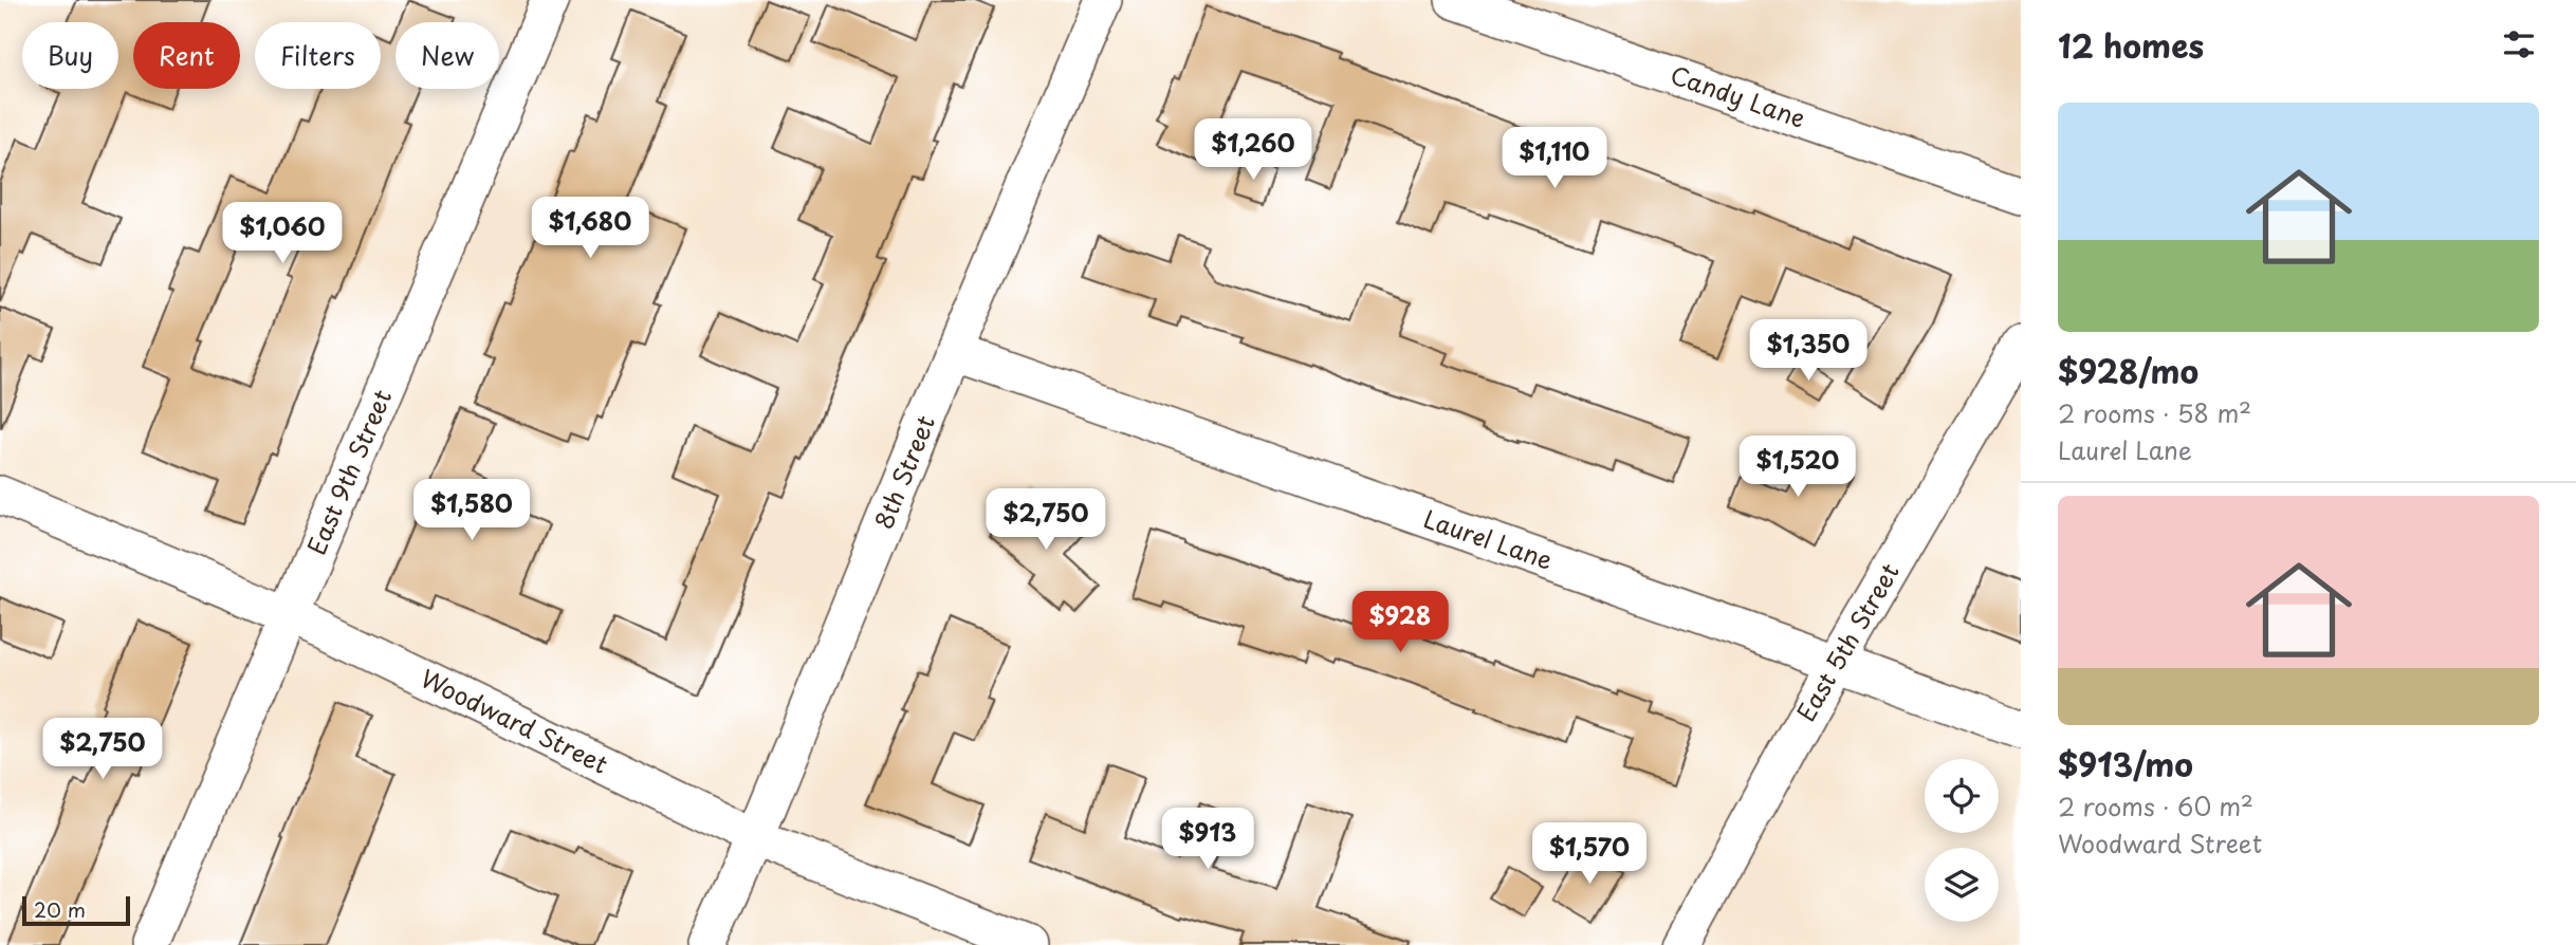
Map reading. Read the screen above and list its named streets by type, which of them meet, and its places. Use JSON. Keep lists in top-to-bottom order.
{
  "streets": {
    "street": [
      "Candy Lane",
      "East 9th Street",
      "8th Street",
      "Laurel Lane",
      "East 5th Street",
      "Woodward Street"
    ]
  },
  "crossings": [
    ["East 9th Street", "Woodward Street"],
    ["8th Street", "Laurel Lane"],
    ["8th Street", "Woodward Street"],
    ["Laurel Lane", "East 5th Street"]
  ],
  "scale_bar": "20 m",
  "page": {
    "heading": "12 homes",
    "chip": [
      "Buy",
      "Rent",
      "Filters",
      "New"
    ],
    "list": [
      {
        "name": "$928/mo",
        "note": "2 rooms · 58 m² · Laurel Lane"
      },
      {
        "name": "$913/mo",
        "note": "2 rooms · 60 m² · Woodward Street"
      }
    ],
    "price": [
      "$1,260",
      "$1,110",
      "$1,680",
      "$1,060",
      "$1,350",
      "$1,520",
      "$1,580",
      "$2,750",
      "$928",
      "$2,750",
      "$913",
      "$1,570"
    ],
    "scale": "20 m"
  }
}
